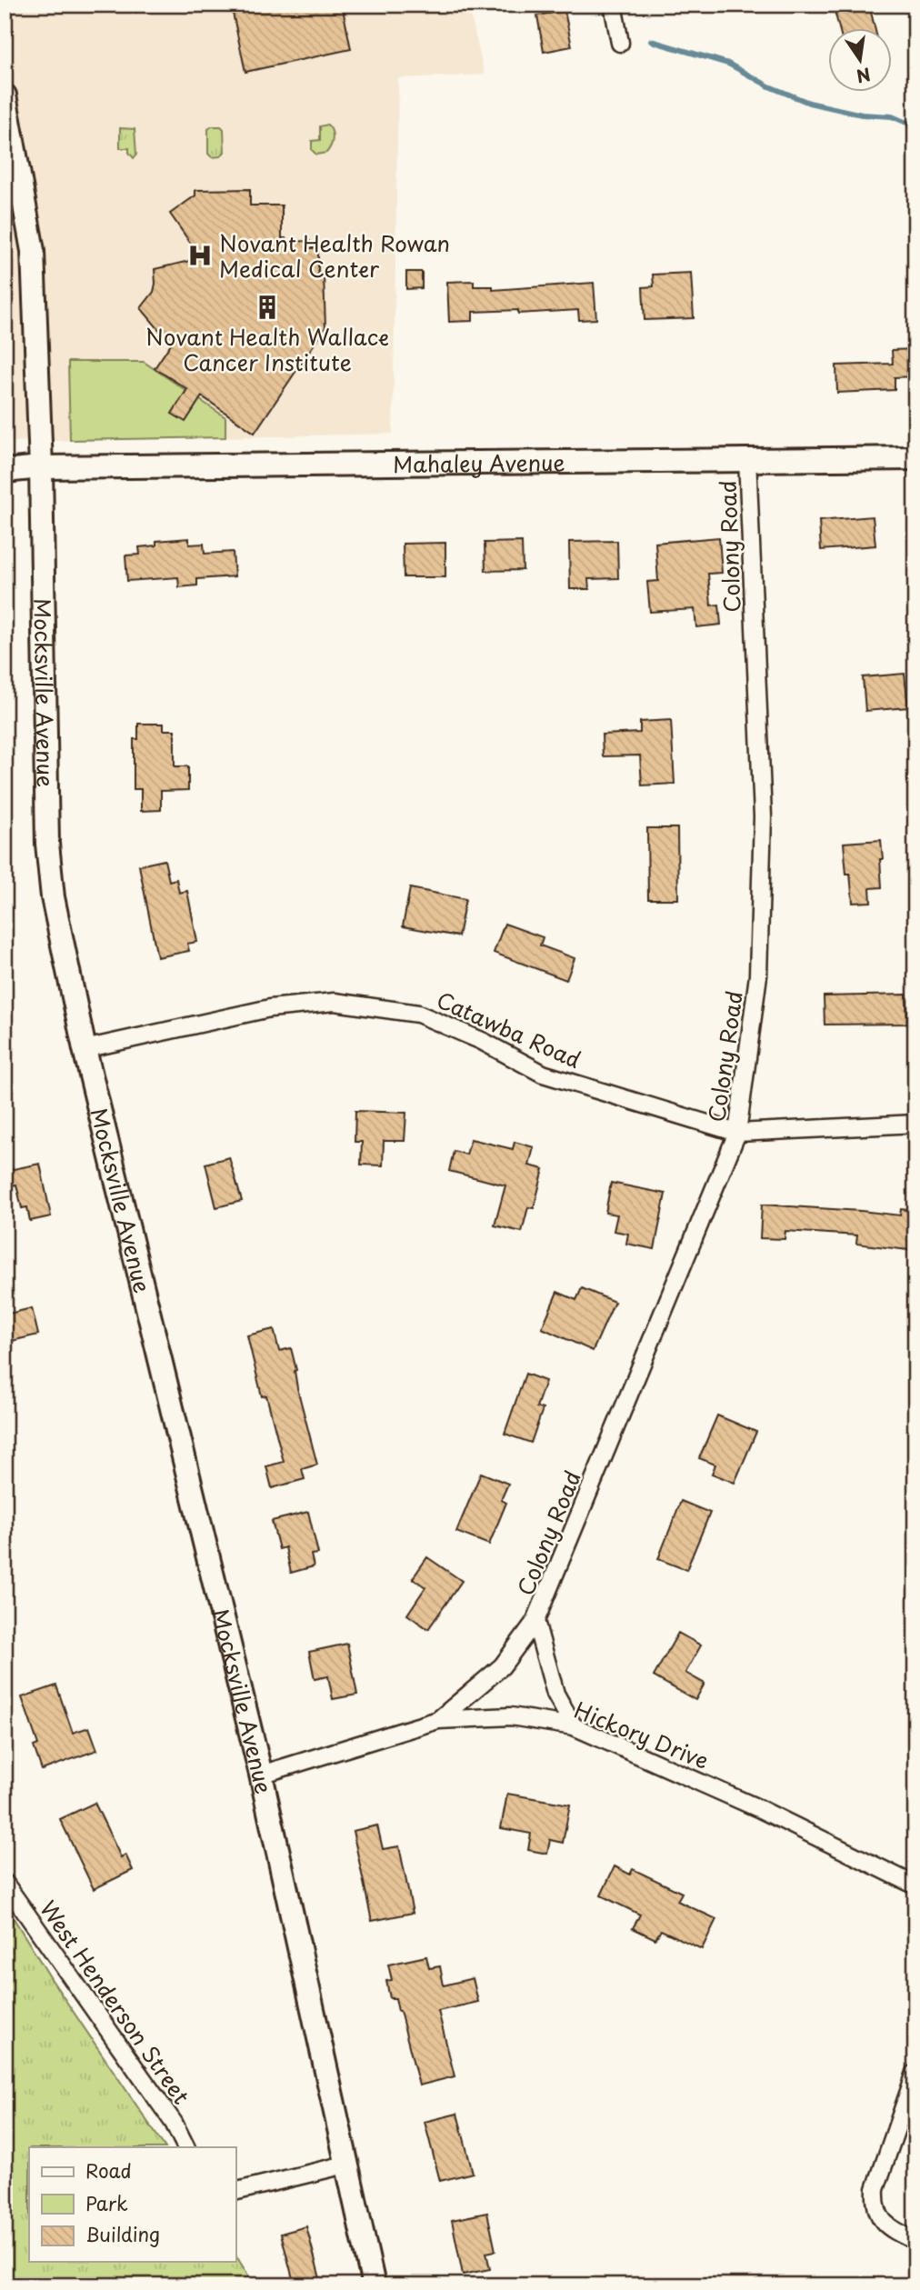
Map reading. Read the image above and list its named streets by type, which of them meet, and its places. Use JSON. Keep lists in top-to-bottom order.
{
  "streets": {
    "street": [
      "Mahaley Avenue",
      "Colony Road",
      "Mocksville Avenue",
      "Catawba Road",
      "Hickory Drive",
      "West Henderson Street"
    ]
  },
  "crossings": [
    ["Mahaley Avenue", "Colony Road"],
    ["Mahaley Avenue", "Mocksville Avenue"],
    ["Colony Road", "Catawba Road"],
    ["Colony Road", "Hickory Drive"],
    ["Mocksville Avenue", "Catawba Road"],
    ["Mocksville Avenue", "Hickory Drive"]
  ],
  "places": {
    "hospital": ["Novant Health Rowan Medical Center"],
    "building": ["Novant Health Wallace Cancer Institute"]
  },
  "legend": ["Road", "Park", "Building"],
  "north": "bottom"
}
